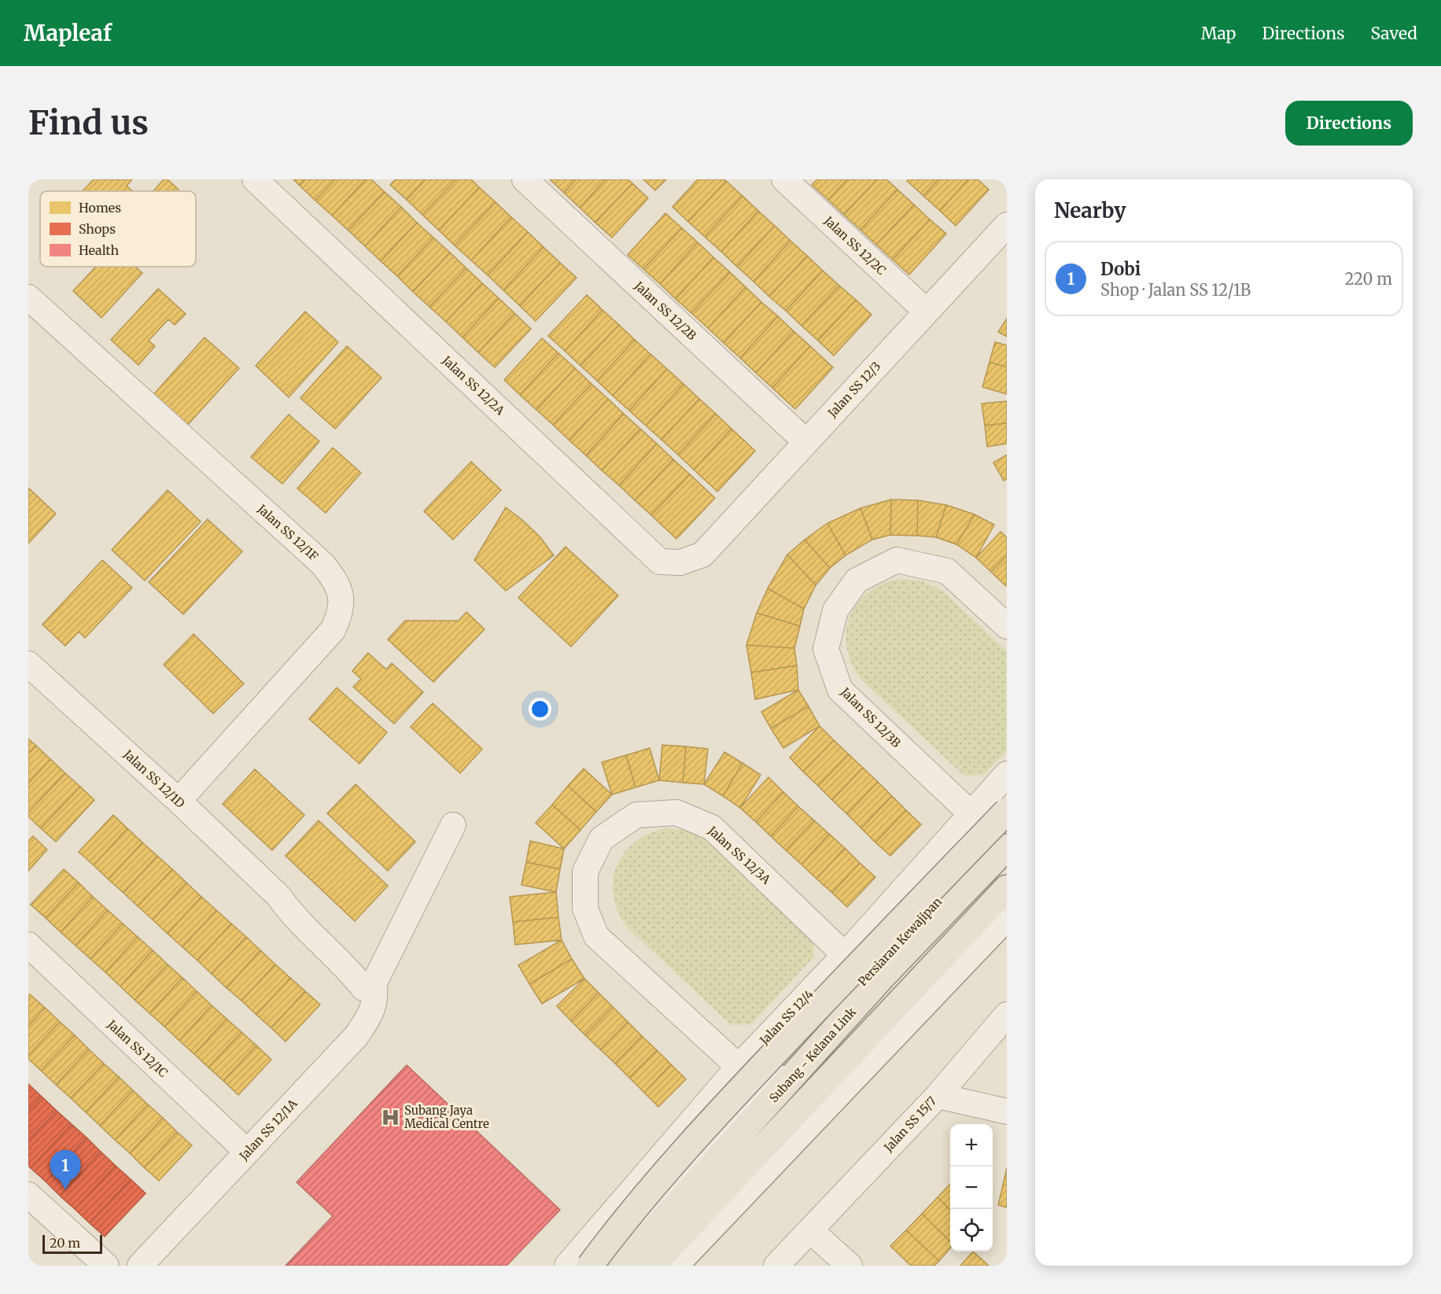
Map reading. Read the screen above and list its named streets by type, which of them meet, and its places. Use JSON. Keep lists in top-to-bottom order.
{
  "streets": {
    "main road": ["Persiaran Kewajipan", "Subang - Kelana Link"],
    "street": [
      "Jalan SS 12/2C",
      "Jalan SS 12/2B",
      "Jalan SS 12/2A",
      "Jalan SS 12/3",
      "Jalan SS 12/1F",
      "Jalan SS 12/3B",
      "Jalan SS 12/1D",
      "Jalan SS 12/3A",
      "Jalan SS 12/4",
      "Jalan SS 12/1C",
      "Jalan SS 15/7",
      "Jalan SS 12/1A"
    ]
  },
  "crossings": [
    ["Jalan SS 12/2C", "Jalan SS 12/3"],
    ["Jalan SS 12/2B", "Jalan SS 12/3"],
    ["Jalan SS 12/2A", "Jalan SS 12/3"],
    ["Jalan SS 12/1F", "Jalan SS 12/1D"],
    ["Jalan SS 12/3B", "Jalan SS 12/4"],
    ["Jalan SS 12/1D", "Jalan SS 12/1A"],
    ["Jalan SS 12/3A", "Jalan SS 12/4"],
    ["Jalan SS 12/1C", "Jalan SS 12/1A"]
  ],
  "places": {
    "hospital": ["Subang Jaya Medical Centre"]
  },
  "legend": ["Homes", "Shops", "Health"],
  "scale_bar": "20 m",
  "page": {
    "header": "Mapleaf",
    "nav": ["Map", "Directions", "Saved"],
    "buttons": "Directions",
    "title": "Find us",
    "heading": "Nearby",
    "list": [
      {
        "mark": "1",
        "name": "Dobi",
        "note": "Shop · Jalan SS 12/1B",
        "value": "220 m"
      }
    ],
    "map_buttons": ["+", "−"],
    "pins": "1",
    "scale": "20 m"
  }
}
